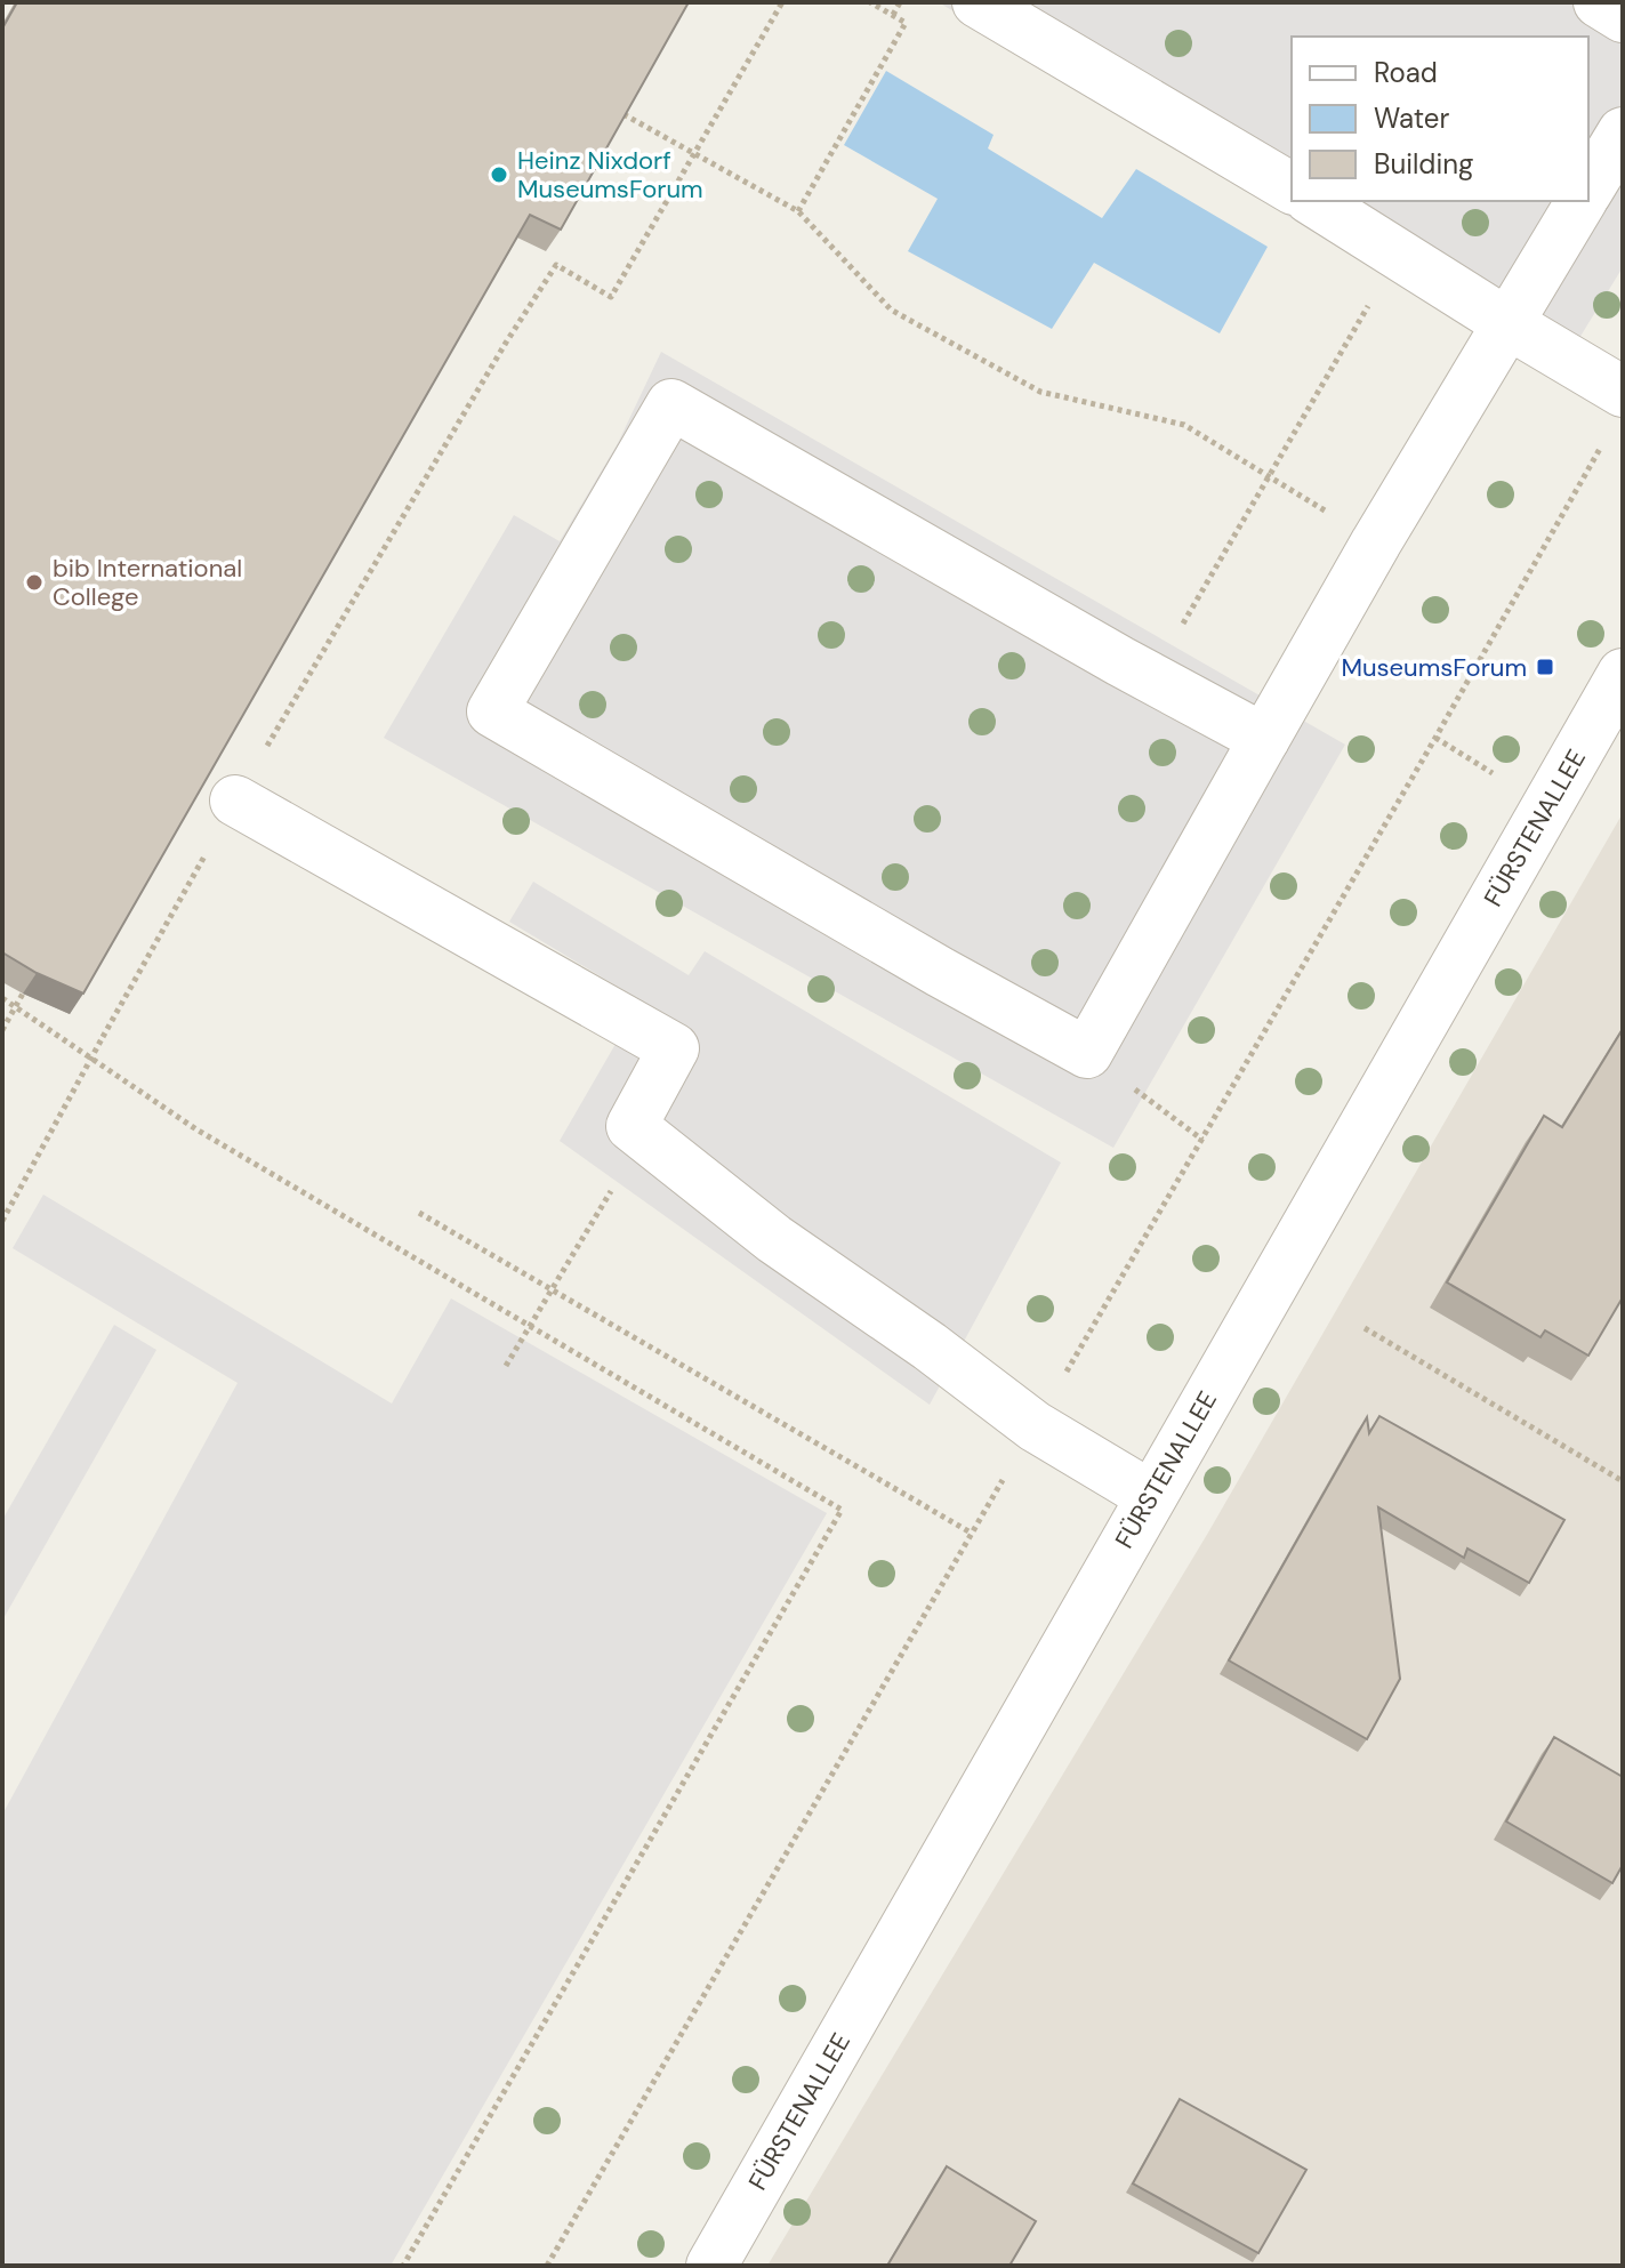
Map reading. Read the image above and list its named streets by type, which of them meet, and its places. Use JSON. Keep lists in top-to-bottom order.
{
  "streets": {
    "street": ["FÜRSTENALLEE"]
  },
  "places": {
    "other": ["Heinz Nixdorf MuseumsForum", "bib International College"],
    "transit": ["MuseumsForum"]
  },
  "legend": ["Road", "Water", "Building"]
}
